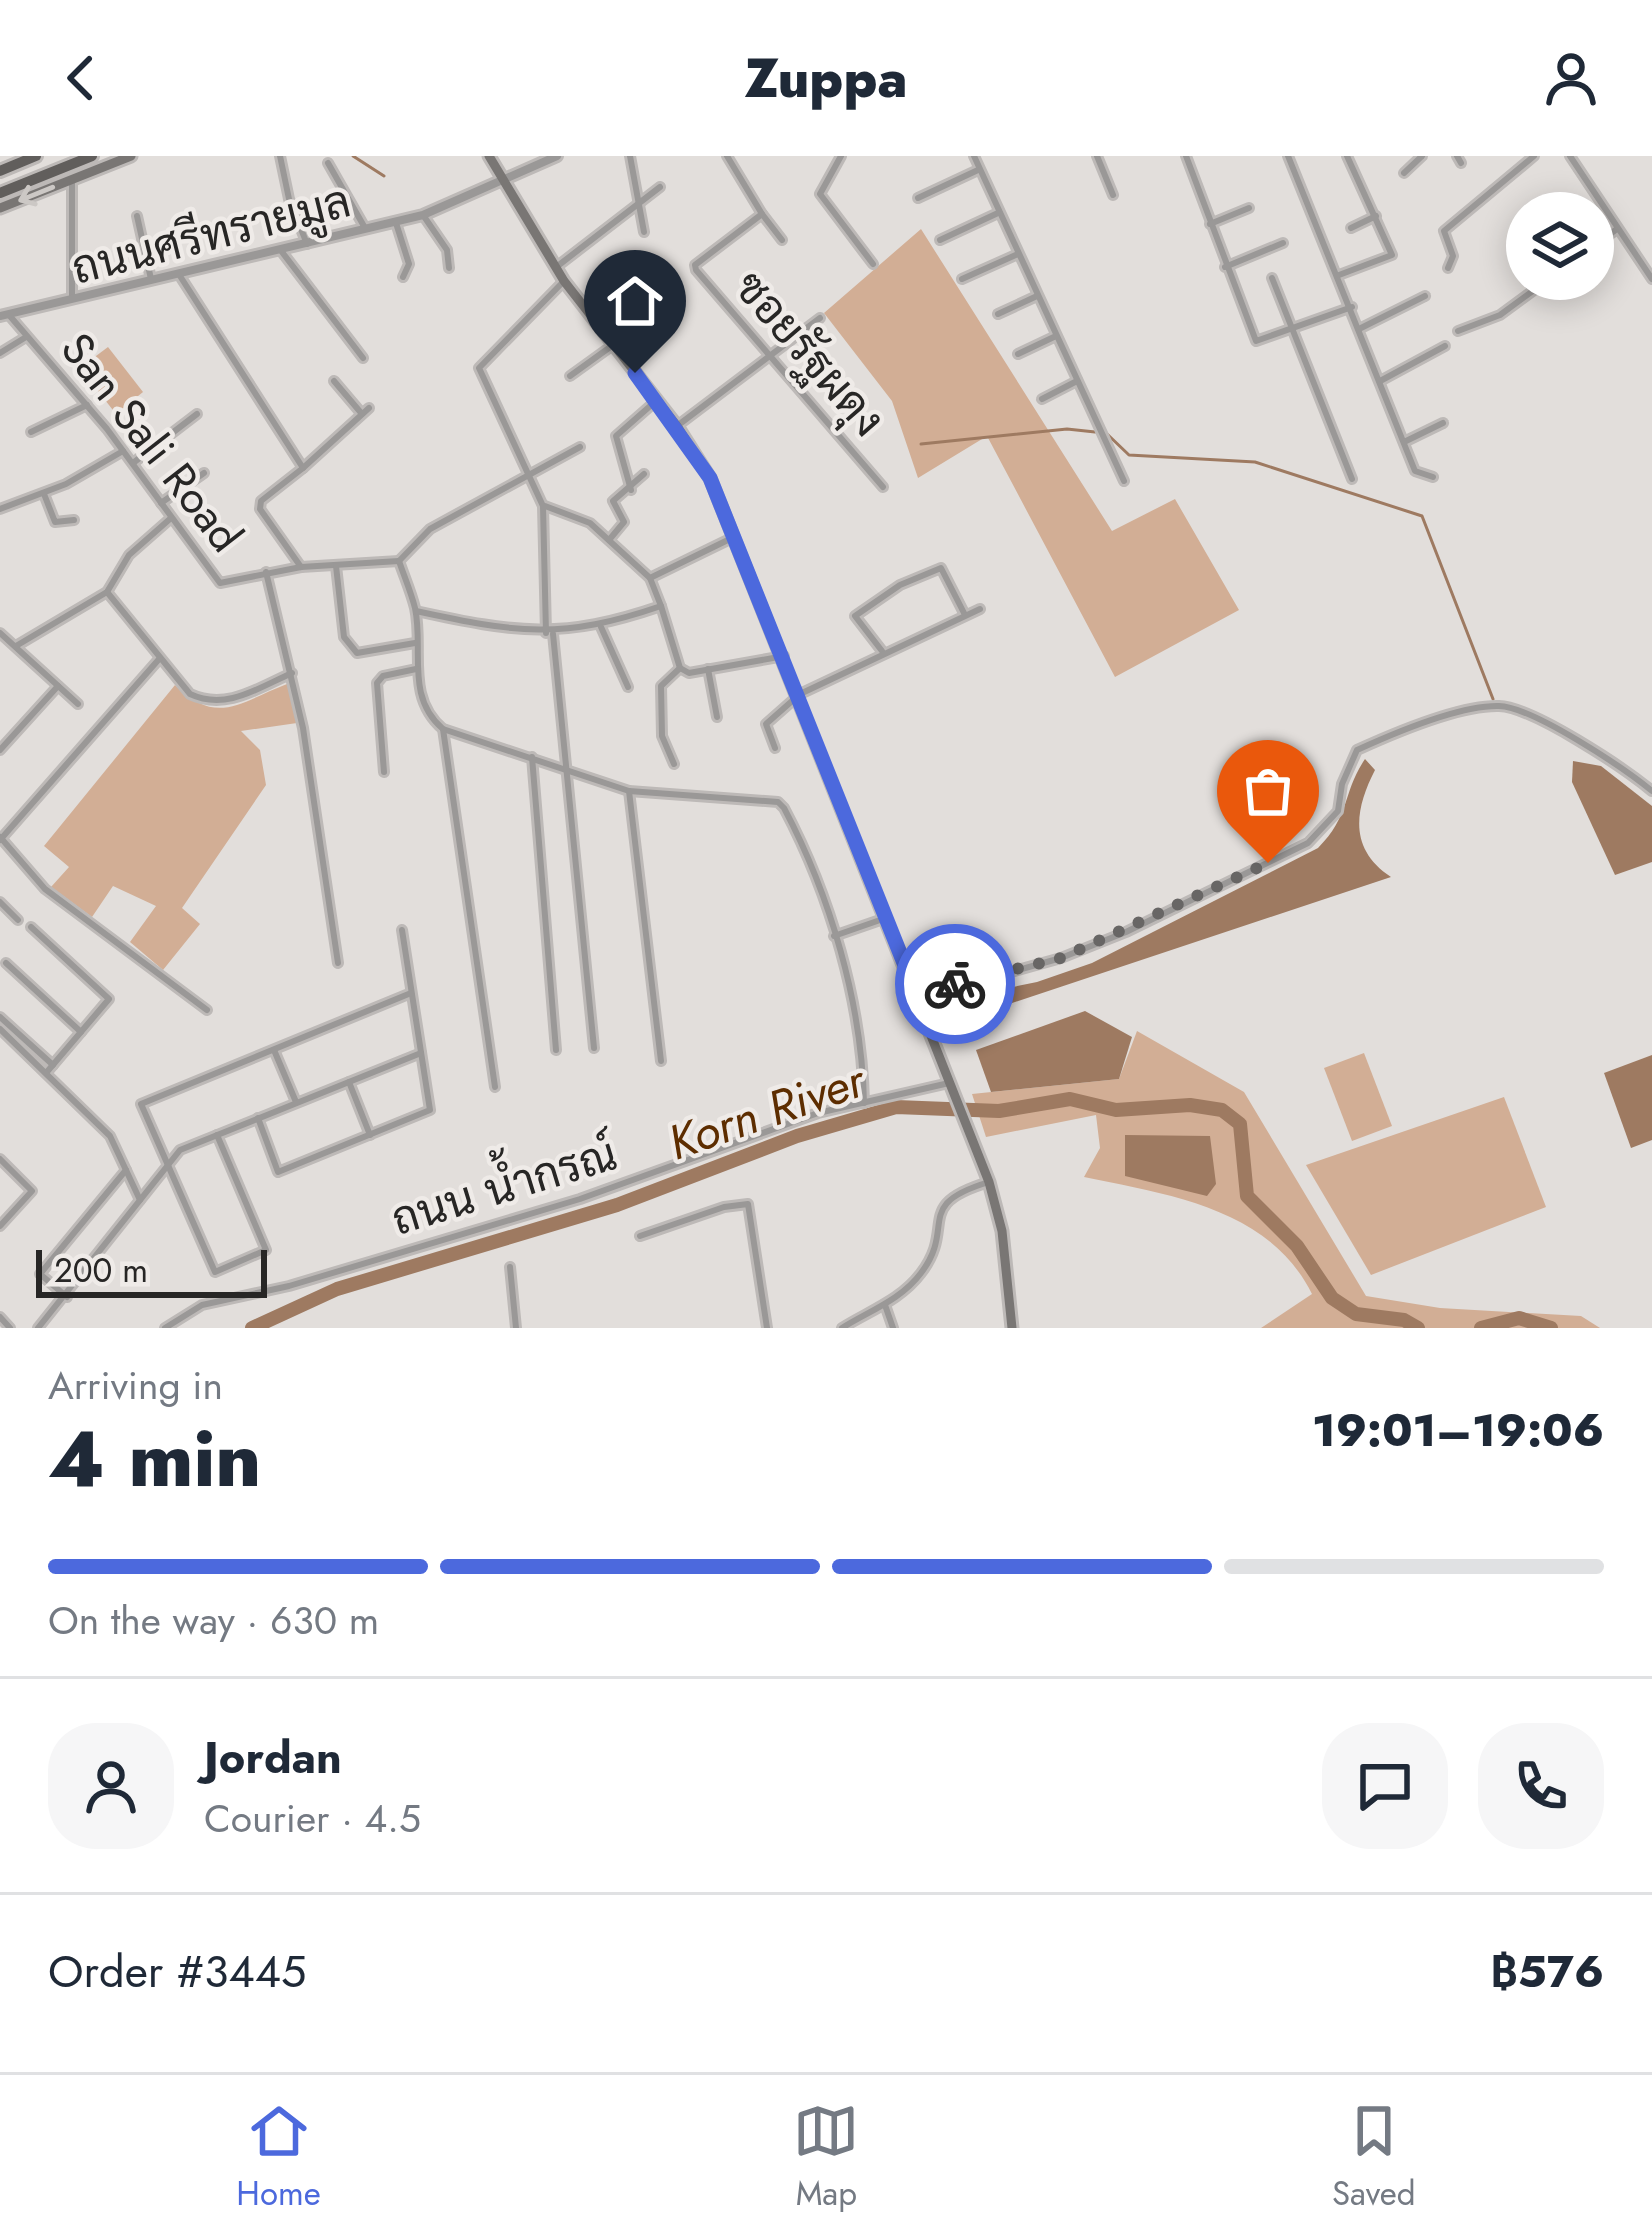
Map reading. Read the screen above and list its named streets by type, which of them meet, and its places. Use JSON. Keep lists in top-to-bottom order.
{
  "streets": {
    "street": [
      "ถนนศรีทรายมูล",
      "ซอยรัฐผดุง",
      "San Sali Road",
      "ถนน น้ำกรณ์"
    ]
  },
  "crossings": [
    ["ถนนศรีทรายมูล", "San Sali Road"]
  ],
  "water": ["Korn River"],
  "scale_bar": "200 m",
  "page": {
    "header": "Zuppa",
    "scale": "200 m",
    "heading": ["4 min", "Arriving in", "19:01–19:06"],
    "panel": [
      "Jordan",
      "Courier · 4.5",
      "Order #3445",
      "฿576"
    ],
    "bar": "On the way · 630 m",
    "tabs": ["Home", "Map", "Saved"]
  }
}
